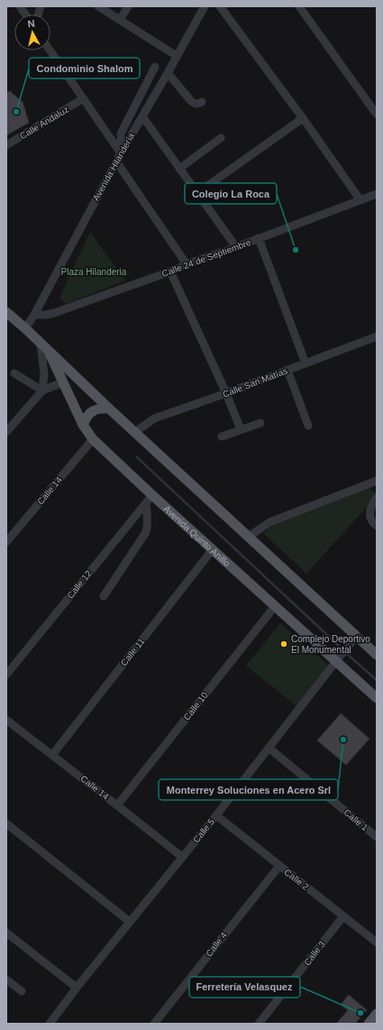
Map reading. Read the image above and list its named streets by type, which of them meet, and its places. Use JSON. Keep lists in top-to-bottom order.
{
  "streets": {
    "main road": ["Avenida Quinto Anillo"],
    "street": [
      "Calle Andaluz",
      "Avenida Hilandería",
      "Calle 24 de Septiembre",
      "Calle San Matías",
      "Calle 14",
      "Calle 12",
      "Calle 11",
      "Calle 10",
      "Calle 1",
      "Calle 5",
      "Calle 2",
      "Calle 4",
      "Calle 3"
    ]
  },
  "crossings": [
    ["Avenida Hilandería", "Calle 24 de Septiembre"],
    ["Avenida Hilandería", "Avenida Quinto Anillo"],
    ["Calle San Matías", "Avenida Quinto Anillo"],
    ["Calle 14", "Avenida Quinto Anillo"],
    ["Calle 14", "Calle 11"],
    ["Calle 14", "Calle 10"],
    ["Calle 14", "Calle 5"],
    ["Avenida Quinto Anillo", "Calle 12"],
    ["Avenida Quinto Anillo", "Calle 11"],
    ["Avenida Quinto Anillo", "Calle 10"],
    ["Avenida Quinto Anillo", "Calle 5"],
    ["Calle 1", "Calle 5"],
    ["Calle 5", "Calle 2"],
    ["Calle 2", "Calle 4"],
    ["Calle 2", "Calle 3"]
  ],
  "parks": ["Plaza Hilanderia"],
  "places": [
    "Condominio Shalom",
    "Colegio La Roca",
    "Complejo Deportivo El Monumental",
    "Monterrey Soluciones en Acero Srl",
    "Ferretería Velasquez"
  ],
  "north": "top"
}
